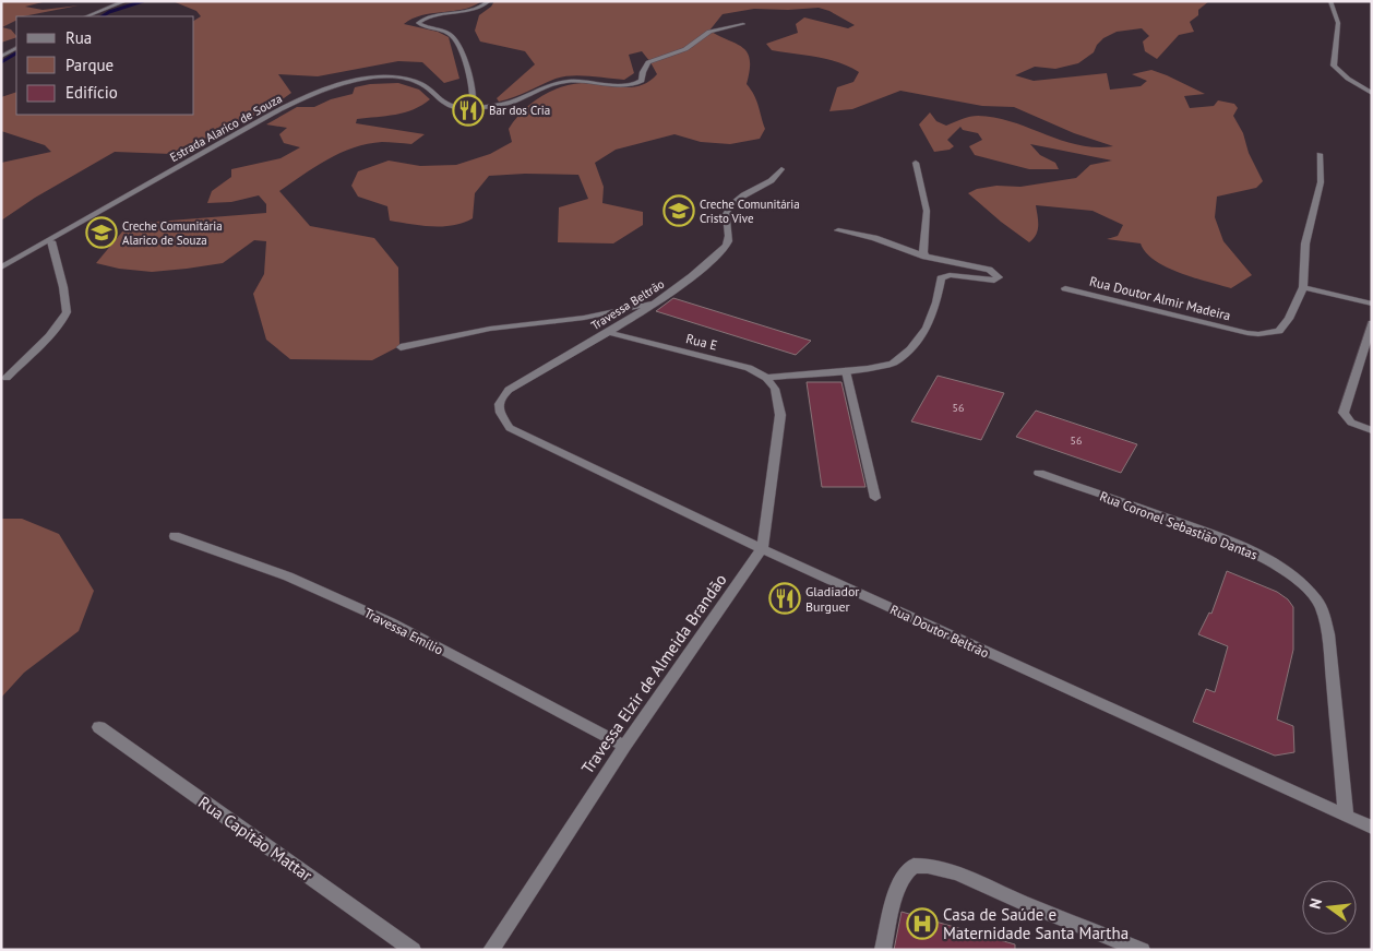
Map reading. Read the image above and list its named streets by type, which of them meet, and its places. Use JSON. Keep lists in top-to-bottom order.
{
  "streets": {
    "street": [
      "Estrada Alarico de Souza",
      "Rua Doutor Almir Madeira",
      "Travessa Beltrão",
      "Rua E",
      "Rua Coronel Sebastião Dantas",
      "Travessa Emílio",
      "Rua Doutor Beltrão",
      "Travessa Elzir de Almeida Brandão",
      "Rua Capitão Mattar"
    ]
  },
  "crossings": [
    ["Travessa Beltrão", "Rua E"],
    ["Travessa Beltrão", "Rua Doutor Beltrão"],
    ["Rua E", "Travessa Elzir de Almeida Brandão"],
    ["Rua Coronel Sebastião Dantas", "Rua Doutor Beltrão"],
    ["Travessa Emílio", "Travessa Elzir de Almeida Brandão"],
    ["Rua Doutor Beltrão", "Travessa Elzir de Almeida Brandão"]
  ],
  "places": {
    "restaurant": ["Bar dos Cria", "Gladiador Burguer"],
    "school or university": ["Creche Comunitária Cristo Vive", "Creche Comunitária Alarico de Souza"],
    "hospital": ["Casa de Saúde e Maternidade Santa Martha"]
  },
  "house_numbers": ["56", "56"],
  "legend": ["Rua", "Parque", "Edifício"],
  "north": "left"
}
